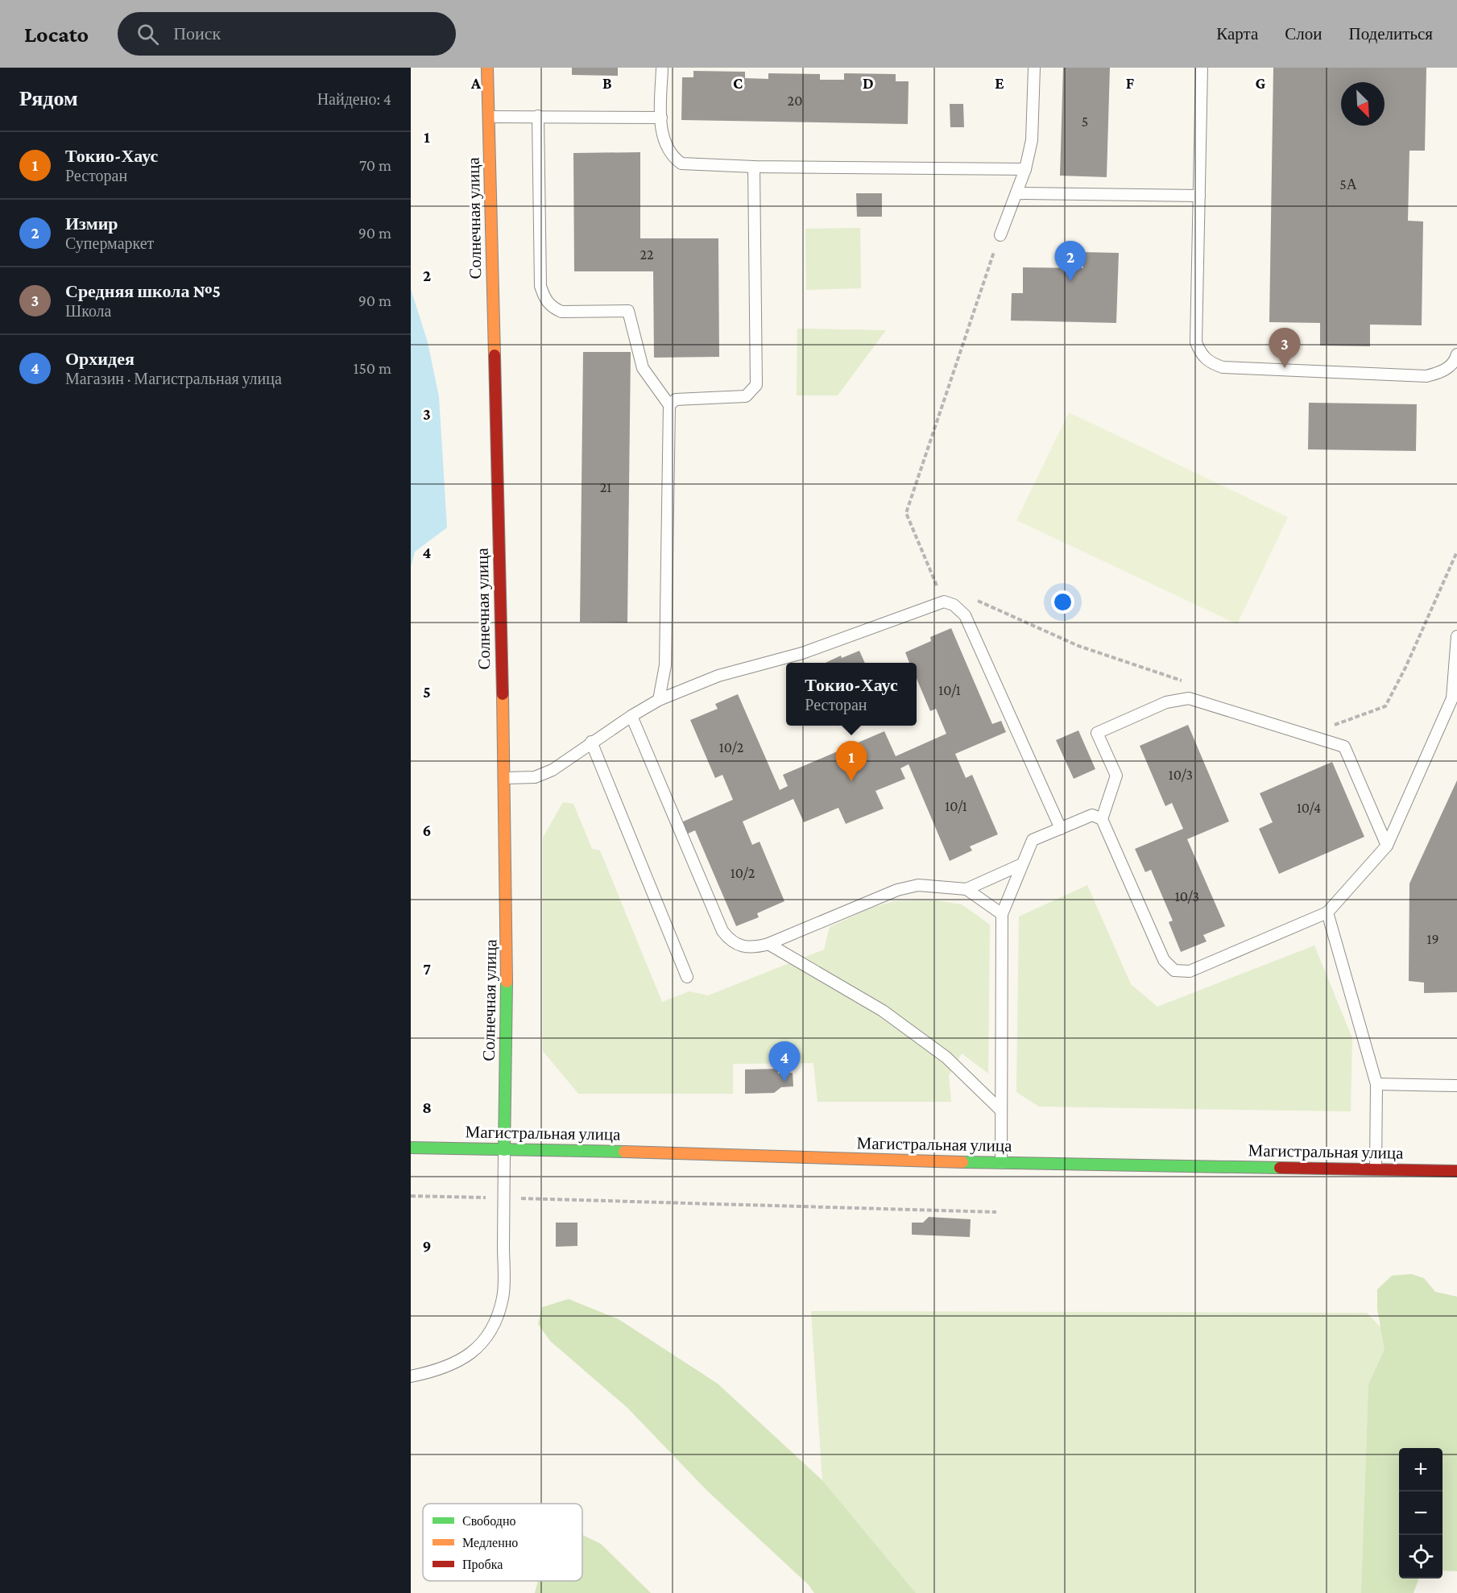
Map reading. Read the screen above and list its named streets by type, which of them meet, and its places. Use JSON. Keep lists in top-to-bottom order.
{
  "streets": {
    "street": ["Солнечная улица", "Магистральная улица"]
  },
  "crossings": [
    ["Солнечная улица", "Магистральная улица"]
  ],
  "house_numbers": [
    "20",
    "5",
    "5А",
    "22",
    "21",
    "10/1",
    "10/2",
    "10/3",
    "10/1",
    "10/4",
    "10/2",
    "10/3",
    "19"
  ],
  "legend": ["Свободно", "Медленно", "Пробка"],
  "north": "bottom right",
  "page": {
    "header": "Locato",
    "search": "Поиск",
    "nav": ["Карта", "Слои", "Поделиться"],
    "heading": ["Рядом", "Найдено: 4"],
    "list": [
      {
        "mark": "1",
        "name": "Токио-Хаус",
        "note": "Ресторан",
        "value": "70 m"
      },
      {
        "mark": "2",
        "name": "Измир",
        "note": "Супермаркет",
        "value": "90 m"
      },
      {
        "mark": "3",
        "name": "Средняя школа №5",
        "note": "Школа",
        "value": "90 m"
      },
      {
        "mark": "4",
        "name": "Орхидея",
        "note": "Магазин · Магистральная улица",
        "value": "150 m"
      }
    ],
    "pins": [
      "2",
      "3",
      "1",
      "4"
    ],
    "popup": ["Токио-Хаус", "Ресторан"],
    "map_buttons": ["+", "−"]
  },
  "grid": {
    "columns": [
      "A",
      "B",
      "C",
      "D",
      "E",
      "F",
      "G"
    ],
    "rows": [
      "1",
      "2",
      "3",
      "4",
      "5",
      "6",
      "7",
      "8",
      "9"
    ]
  }
}
